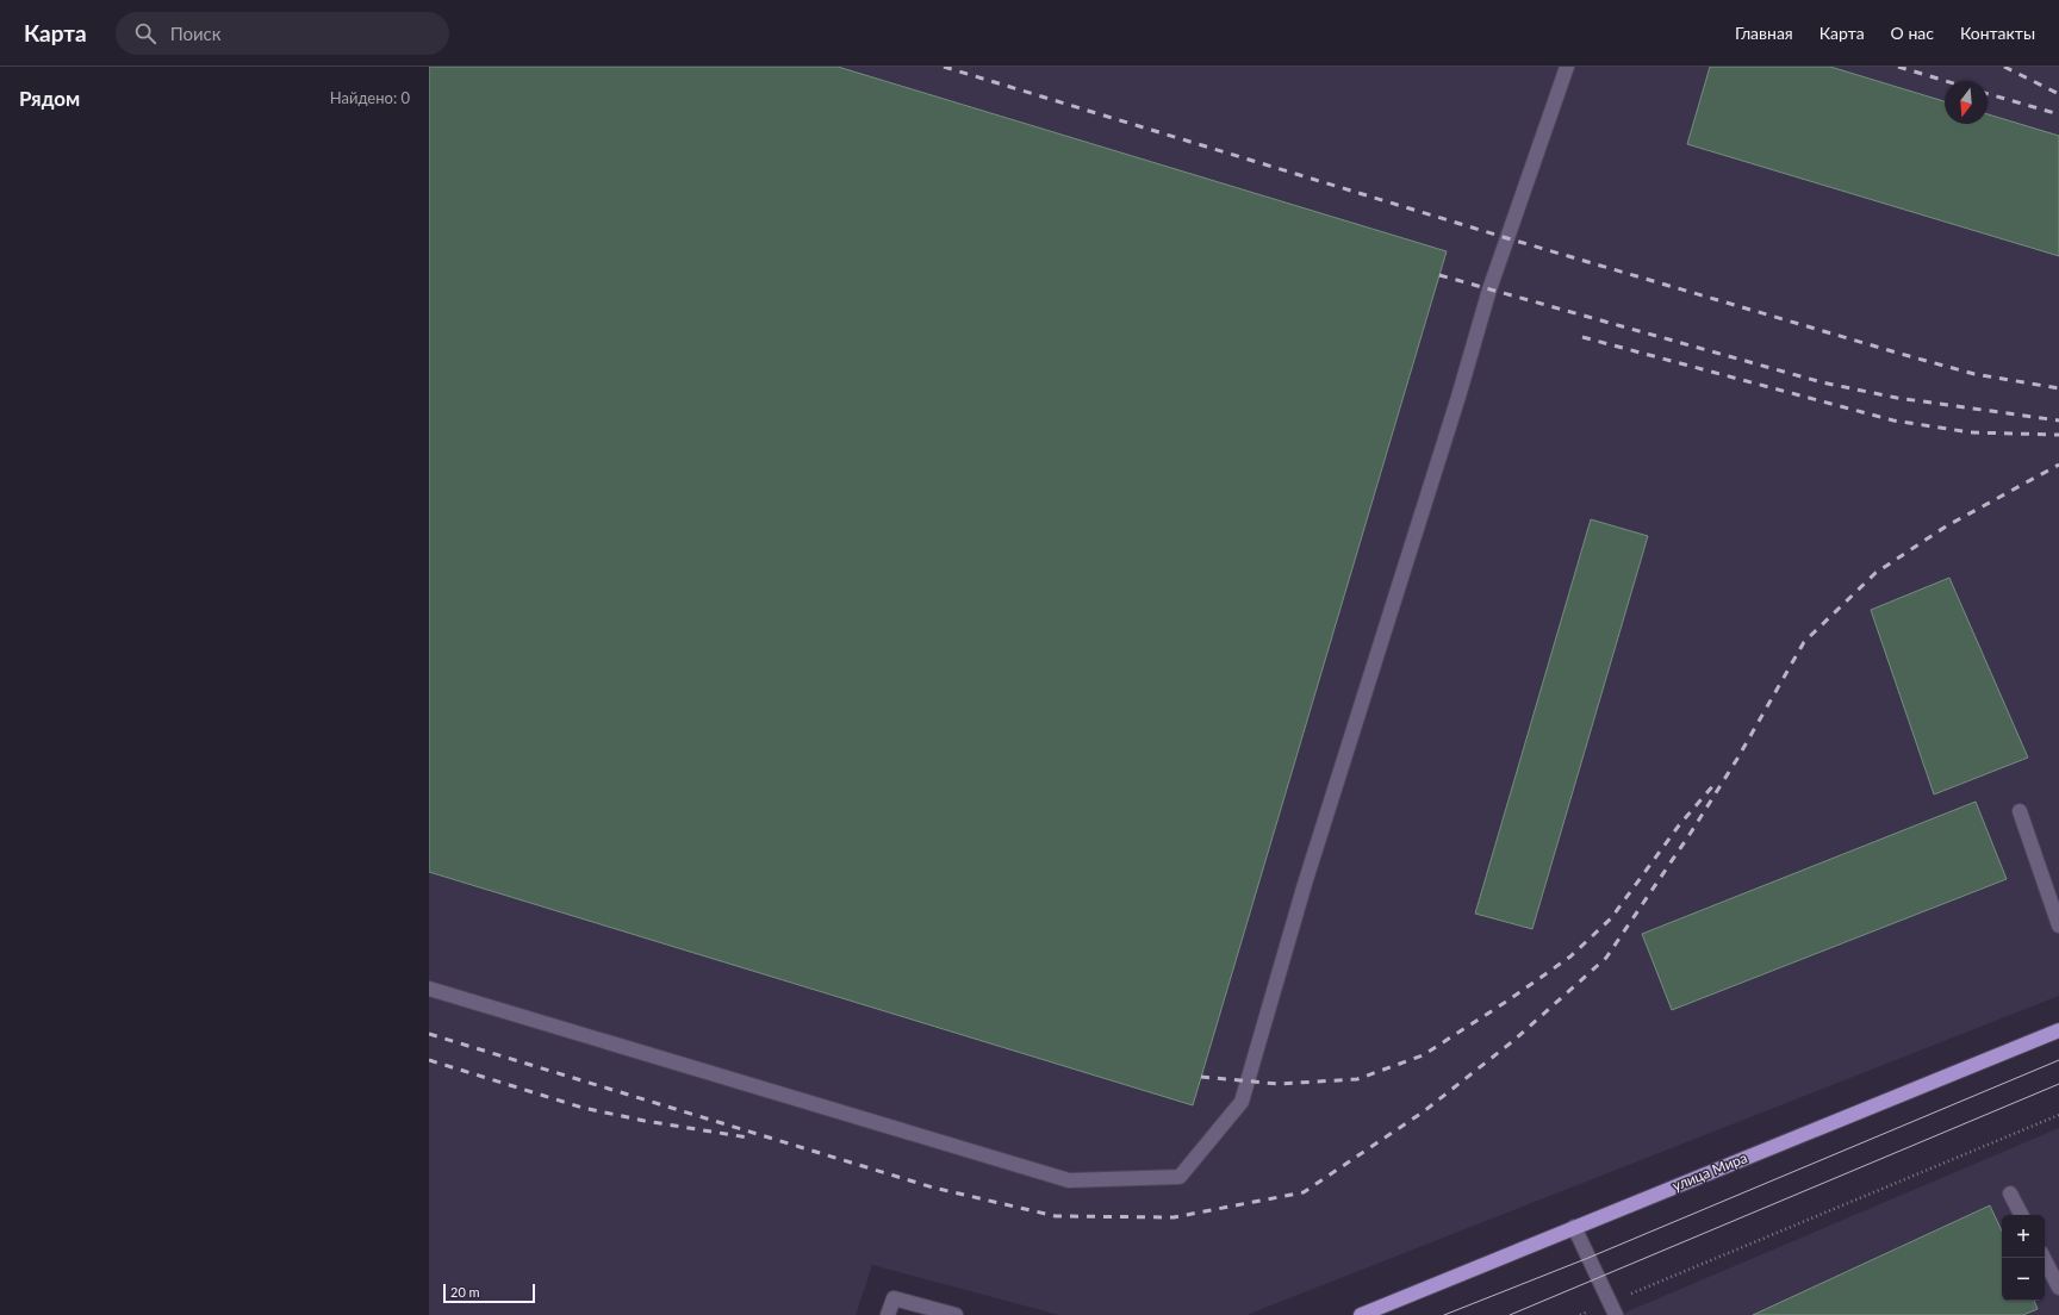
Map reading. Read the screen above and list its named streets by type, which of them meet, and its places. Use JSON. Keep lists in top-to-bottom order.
{
  "streets": {
    "main road": ["улица Мира"]
  },
  "scale_bar": "20 m",
  "north": "bottom",
  "page": {
    "header": "Карта",
    "search": "Поиск",
    "nav": [
      "Главная",
      "Карта",
      "О нас",
      "Контакты"
    ],
    "heading": ["Рядом", "Найдено: 0"],
    "map_buttons": ["+", "−"],
    "scale": "20 m"
  }
}
